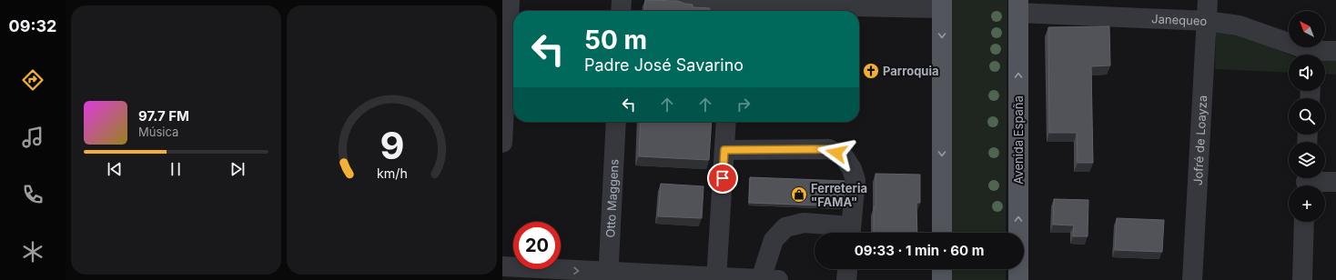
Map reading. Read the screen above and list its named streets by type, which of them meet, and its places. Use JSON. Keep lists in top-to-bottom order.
{
  "streets": {
    "main road": ["Avenida España"],
    "street": ["Janequeo", "Jofré de Loayza", "Otto Maggens"]
  },
  "crossings": [
    ["Janequeo", "Avenida España"],
    ["Janequeo", "Jofré de Loayza"]
  ],
  "places": {
    "church": ["Parroquia"],
    "shop": ["Ferreteria \"FAMA\""]
  },
  "north": "top left",
  "page": {
    "tabs": "09:32",
    "map_buttons": "+",
    "turn": ["50 m", "Padre José Savarino"],
    "song": ["97.7 FM", "Música"],
    "limit": "20",
    "trip": "09:33 · 1 min · 60 m",
    "gauge": ["9", "km/h"]
  }
}
